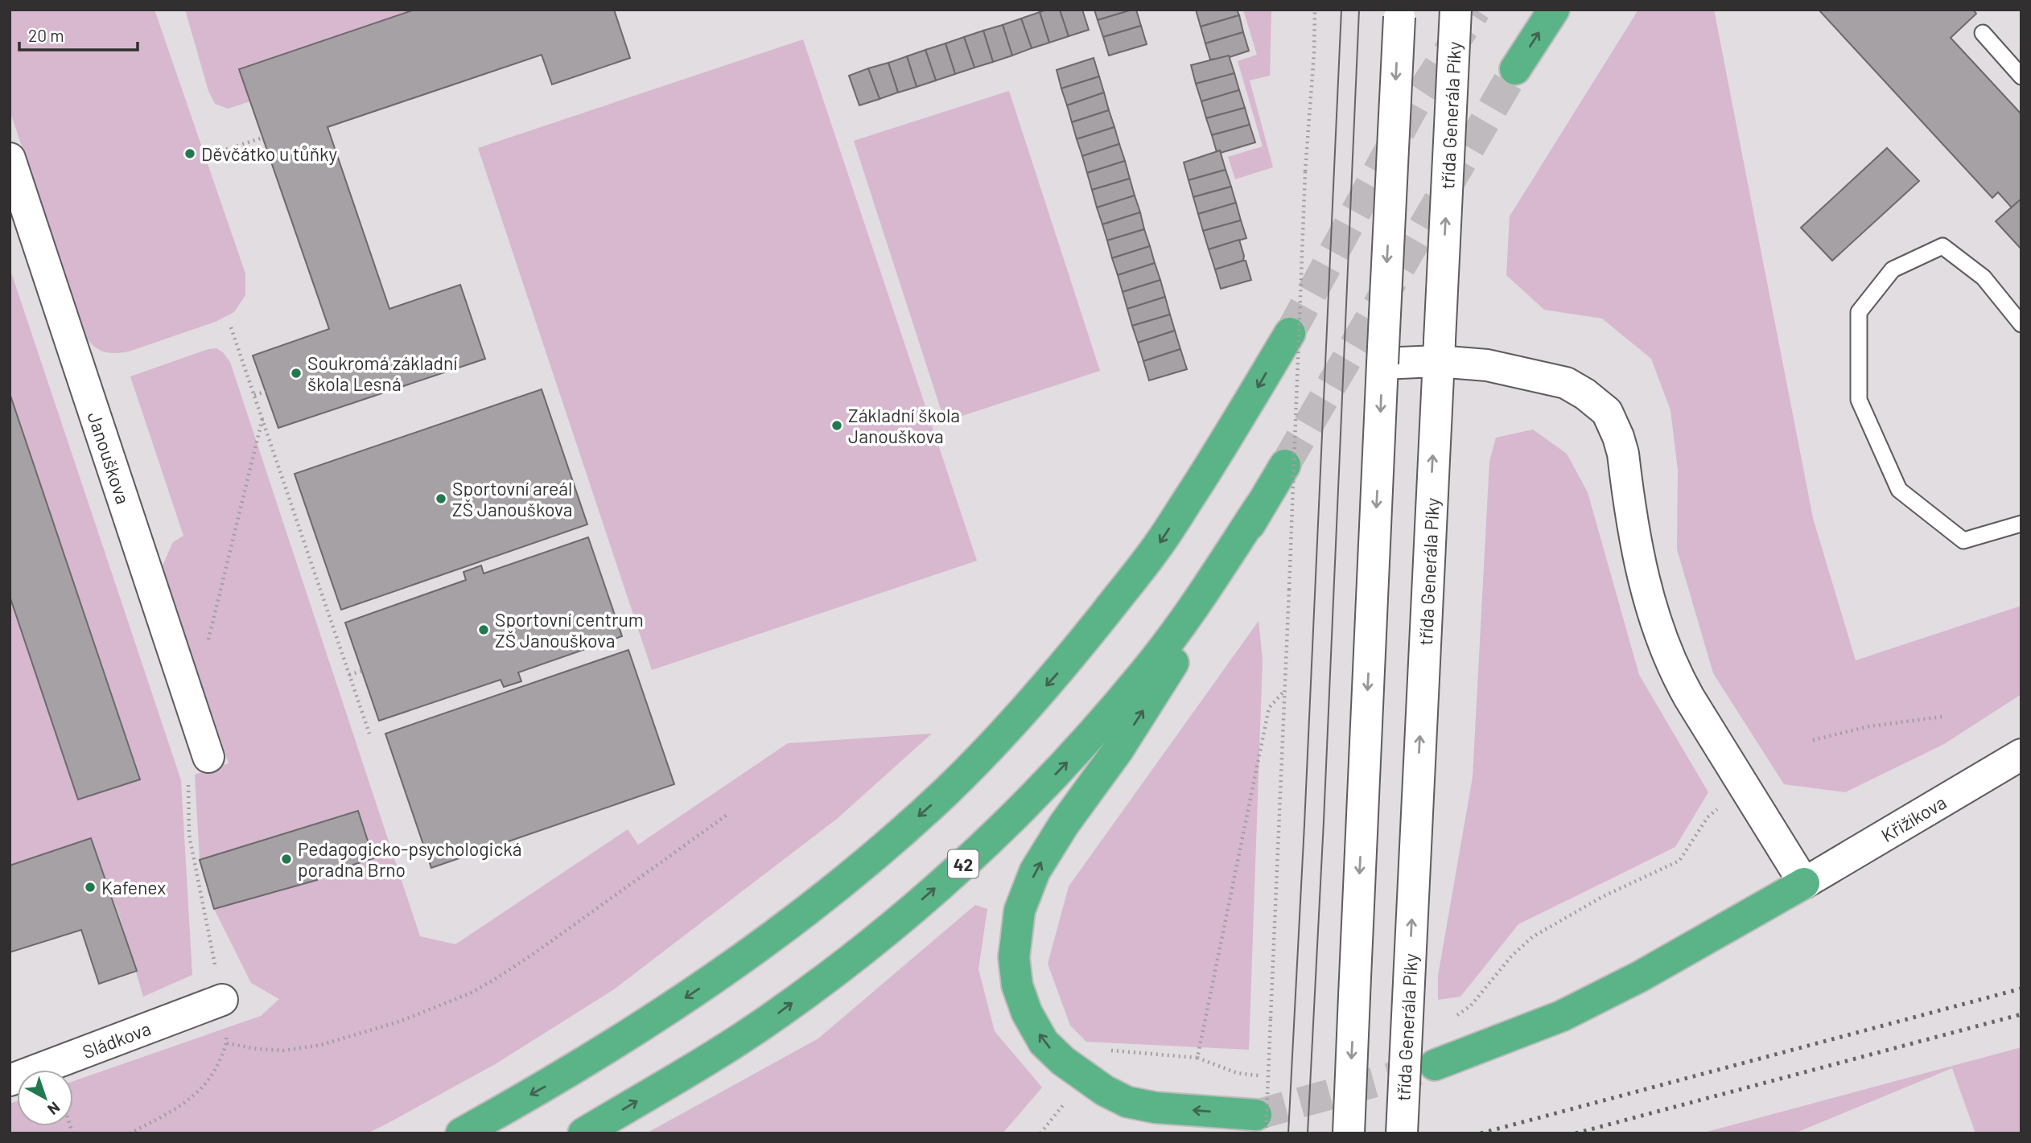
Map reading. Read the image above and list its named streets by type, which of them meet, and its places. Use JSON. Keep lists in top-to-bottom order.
{
  "streets": {
    "highway": ["42"],
    "main road": [
      "třída Generála Píky",
      "Janouškova",
      "Křižíkova",
      "Sládkova"
    ]
  },
  "places": [
    "Děvčátko u tůňky",
    "Soukromá základní škola Lesná",
    "Základní škola Janouškova",
    "Sportovní areál ZŠ Janouškova",
    "Sportovní centrum ZŠ Janouškova",
    "Pedagogicko-psychologická poradna Brno",
    "Kafenex"
  ],
  "scale_bar": "20 m",
  "north": "bottom right"
}
